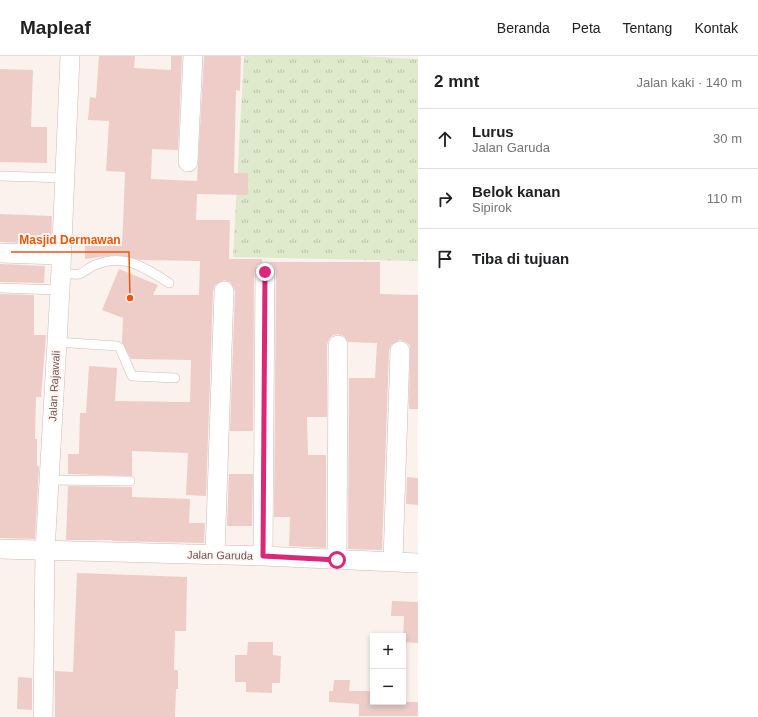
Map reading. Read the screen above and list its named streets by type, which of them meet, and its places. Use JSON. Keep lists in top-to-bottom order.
{
  "streets": {
    "street": ["Jalan Rajawali", "Jalan Garuda"]
  },
  "crossings": [
    ["Jalan Rajawali", "Jalan Garuda"]
  ],
  "places": ["Masjid Dermawan"],
  "page": {
    "header": "Mapleaf",
    "nav": [
      "Beranda",
      "Peta",
      "Tentang",
      "Kontak"
    ],
    "heading": ["2 mnt", "Jalan kaki · 140 m"],
    "list": [
      ["Lurus", "Jalan Garuda", "30 m"],
      ["Belok kanan", "Sipirok", "110 m"],
      "Tiba di tujuan"
    ],
    "map_buttons": ["+", "−"]
  }
}
